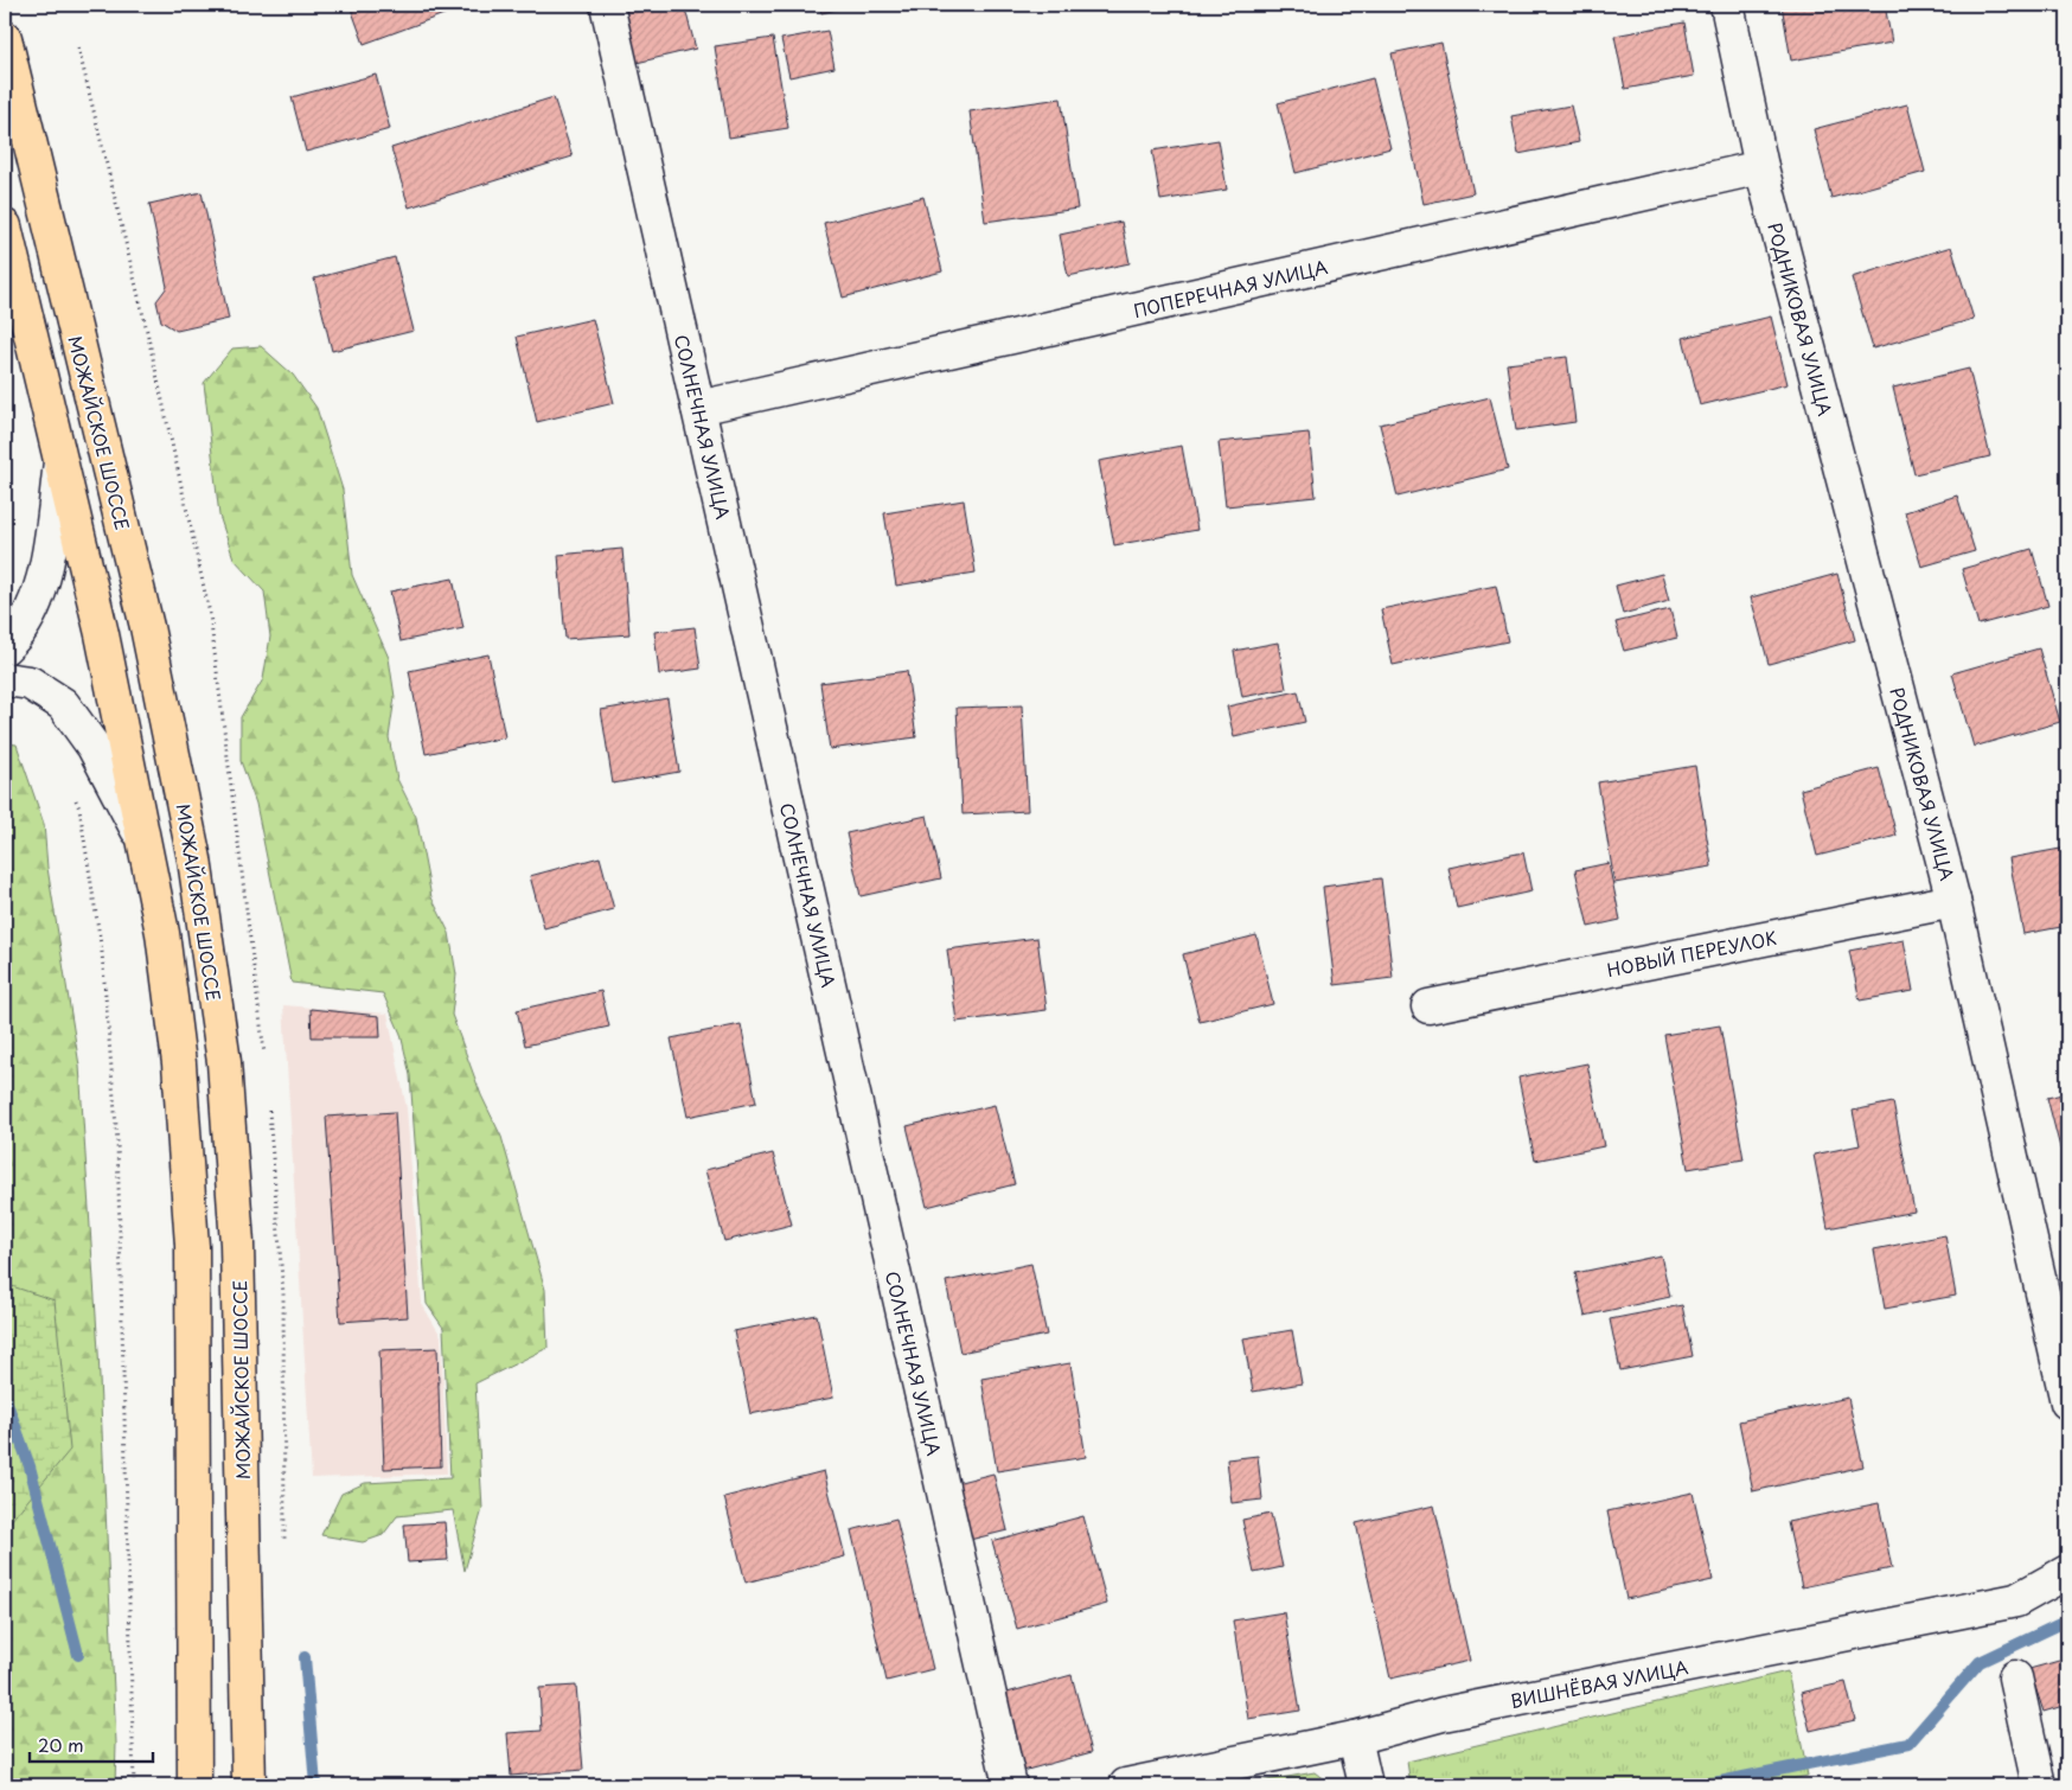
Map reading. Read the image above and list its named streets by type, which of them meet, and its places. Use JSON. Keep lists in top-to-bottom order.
{
  "streets": {
    "main road": ["МОЖАЙСКОЕ ШОССЕ"],
    "street": [
      "ПОПЕРЕЧНАЯ УЛИЦА",
      "РОДНИКОВАЯ УЛИЦА",
      "СОЛНЕЧНАЯ УЛИЦА",
      "НОВЫЙ ПЕРЕУЛОК",
      "ВИШНЁВАЯ УЛИЦА"
    ]
  },
  "crossings": [
    ["ПОПЕРЕЧНАЯ УЛИЦА", "РОДНИКОВАЯ УЛИЦА"],
    ["ПОПЕРЕЧНАЯ УЛИЦА", "СОЛНЕЧНАЯ УЛИЦА"],
    ["РОДНИКОВАЯ УЛИЦА", "НОВЫЙ ПЕРЕУЛОК"]
  ],
  "scale_bar": "20 m"
}
